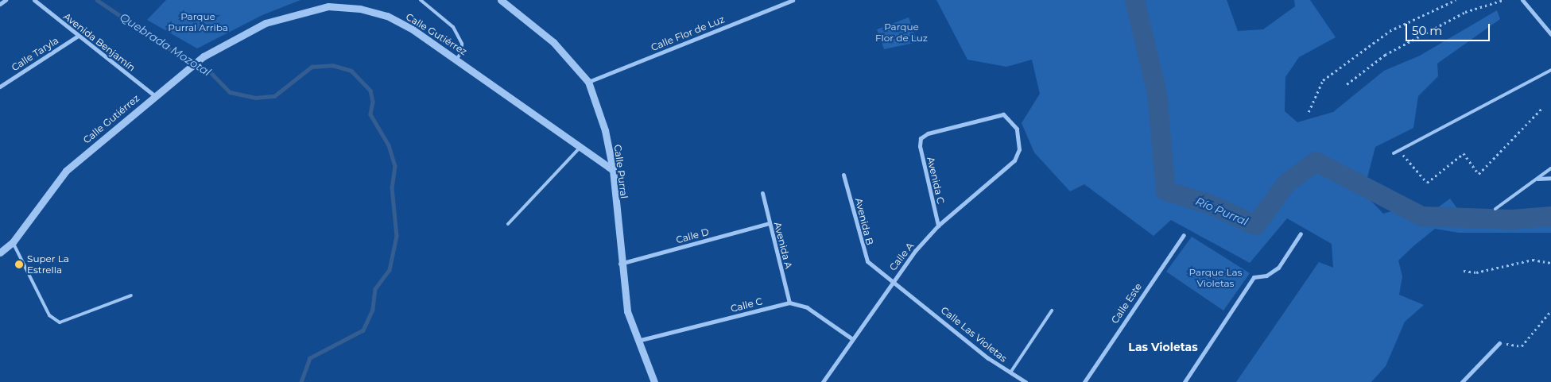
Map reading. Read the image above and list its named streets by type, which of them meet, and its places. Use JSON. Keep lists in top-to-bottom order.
{
  "streets": {
    "street": [
      "Calle Flor de Luz",
      "Calle Gutiérrez",
      "Avenida Benjamín",
      "Calle Taryla",
      "Calle Purral",
      "Avenida C",
      "Avenida B",
      "Calle D",
      "Avenida A",
      "Calle A",
      "Calle Este",
      "Calle C",
      "Calle Las Violetas"
    ]
  },
  "crossings": [
    ["Calle Flor de Luz", "Calle Purral"],
    ["Calle Gutiérrez", "Avenida Benjamín"],
    ["Calle Gutiérrez", "Calle Purral"],
    ["Avenida Benjamín", "Calle Taryla"],
    ["Calle Purral", "Calle D"],
    ["Calle Purral", "Calle C"],
    ["Avenida C", "Calle A"],
    ["Avenida B", "Calle A"],
    ["Avenida B", "Calle Las Violetas"],
    ["Calle D", "Avenida A"],
    ["Avenida A", "Calle C"]
  ],
  "districts": ["Las Violetas"],
  "water": ["Quebrada Mozotal", "Río Purral"],
  "parks": ["Parque Purral Arriba", "Parque Flor de Luz", "Parque Las Violetas"],
  "places": ["Super La Estrella"],
  "scale_bar": "50 m"
}
